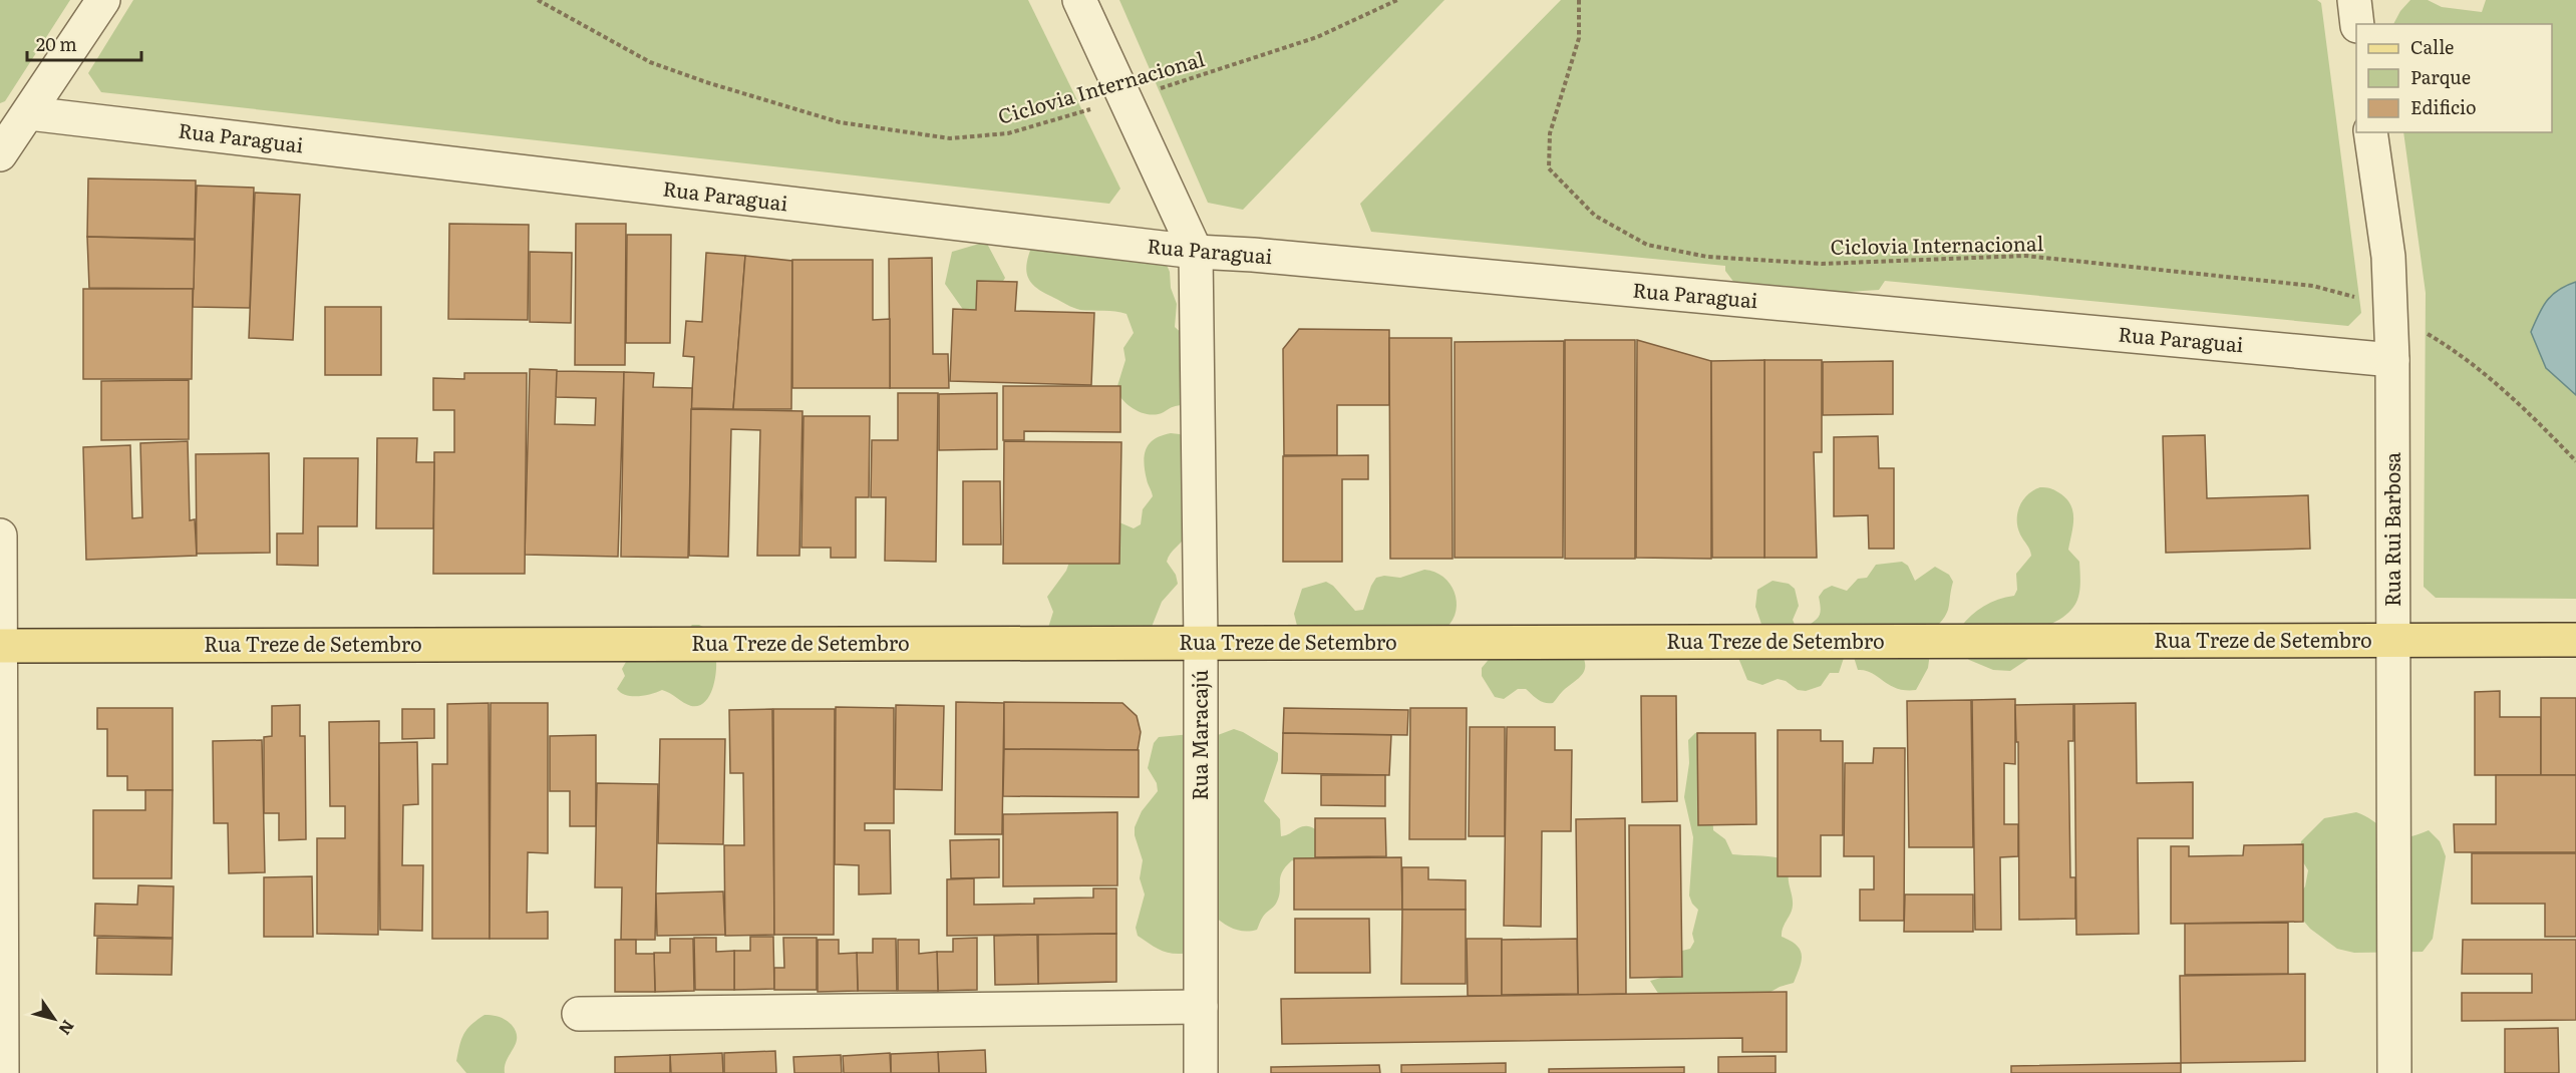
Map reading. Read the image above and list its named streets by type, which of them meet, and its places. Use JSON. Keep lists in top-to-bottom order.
{
  "streets": {
    "main road": ["Rua Treze de Setembro"],
    "street": ["Rua Paraguai", "Rua Rui Barbosa", "Rua Maracajú"],
    "path": ["Ciclovia Internacional"]
  },
  "crossings": [
    ["Ciclovia Internacional", "Rua Rui Barbosa"],
    ["Rua Paraguai", "Rua Rui Barbosa"],
    ["Rua Paraguai", "Rua Maracajú"],
    ["Rua Rui Barbosa", "Rua Treze de Setembro"],
    ["Rua Treze de Setembro", "Rua Maracajú"]
  ],
  "legend": ["Calle", "Parque", "Edificio"],
  "scale_bar": "20 m",
  "north": "bottom right"
}
